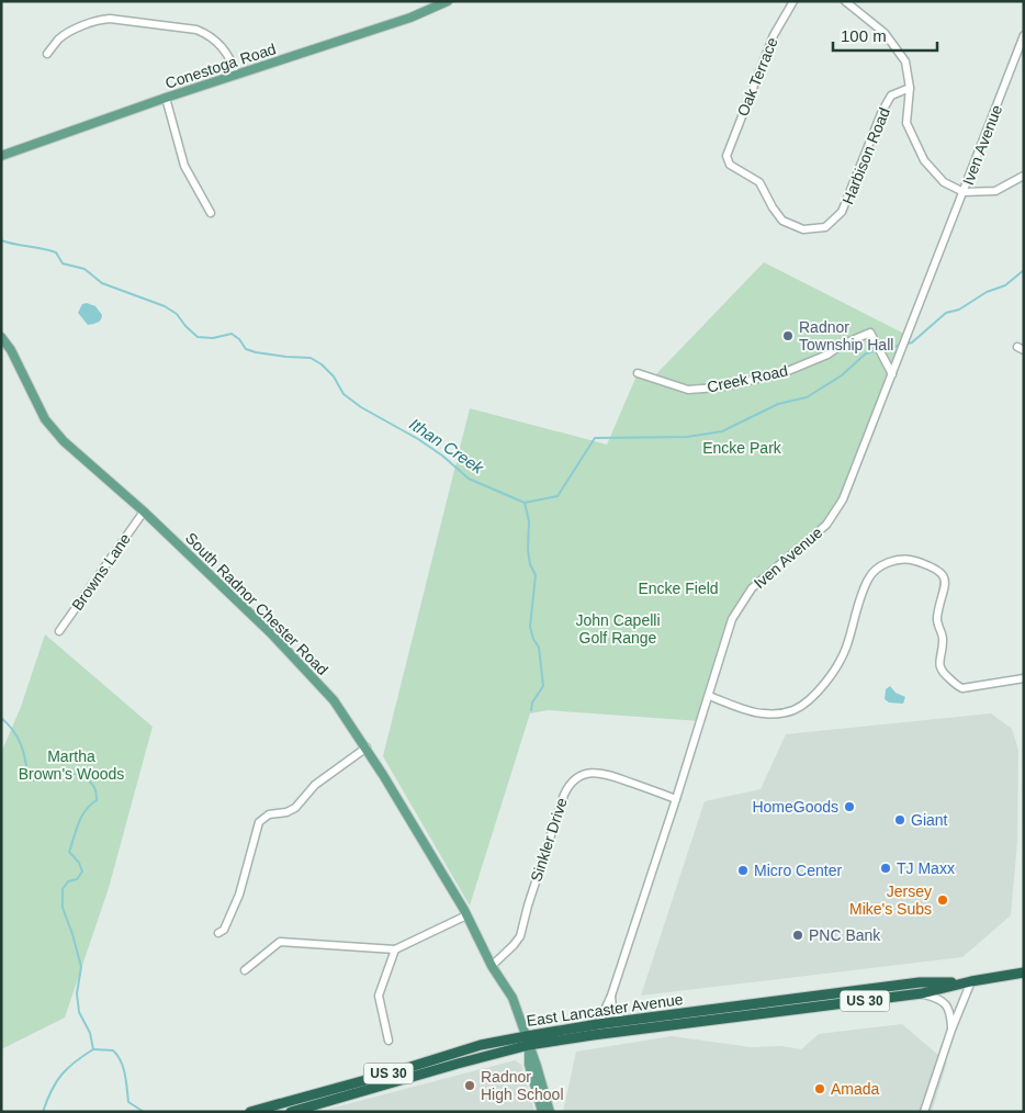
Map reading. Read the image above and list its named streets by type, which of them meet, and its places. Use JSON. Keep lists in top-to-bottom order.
{
  "streets": {
    "highway": ["US 30", "East Lancaster Avenue"],
    "main road": ["Conestoga Road", "South Radnor Chester Road"],
    "street": [
      "Oak Terrace",
      "Iven Avenue",
      "Harbison Road",
      "Creek Road",
      "Browns Lane",
      "Sinkler Drive"
    ]
  },
  "crossings": [
    ["Oak Terrace", "Harbison Road"],
    ["Iven Avenue", "Creek Road"],
    ["Iven Avenue", "Sinkler Drive"],
    ["Iven Avenue", "East Lancaster Avenue"],
    ["Browns Lane", "South Radnor Chester Road"],
    ["South Radnor Chester Road", "Sinkler Drive"],
    ["South Radnor Chester Road", "East Lancaster Avenue"]
  ],
  "water": ["Ithan Creek"],
  "parks": [
    "Encke Park",
    "Encke Field",
    "John Capelli Golf Range",
    "Martha Brown's Woods"
  ],
  "places": [
    "Radnor Township Hall",
    "HomeGoods",
    "Giant",
    "TJ Maxx",
    "Micro Center",
    "Jersey Mike's Subs",
    "PNC Bank",
    "Radnor High School",
    "Amada"
  ],
  "scale_bar": "100 m"
}
